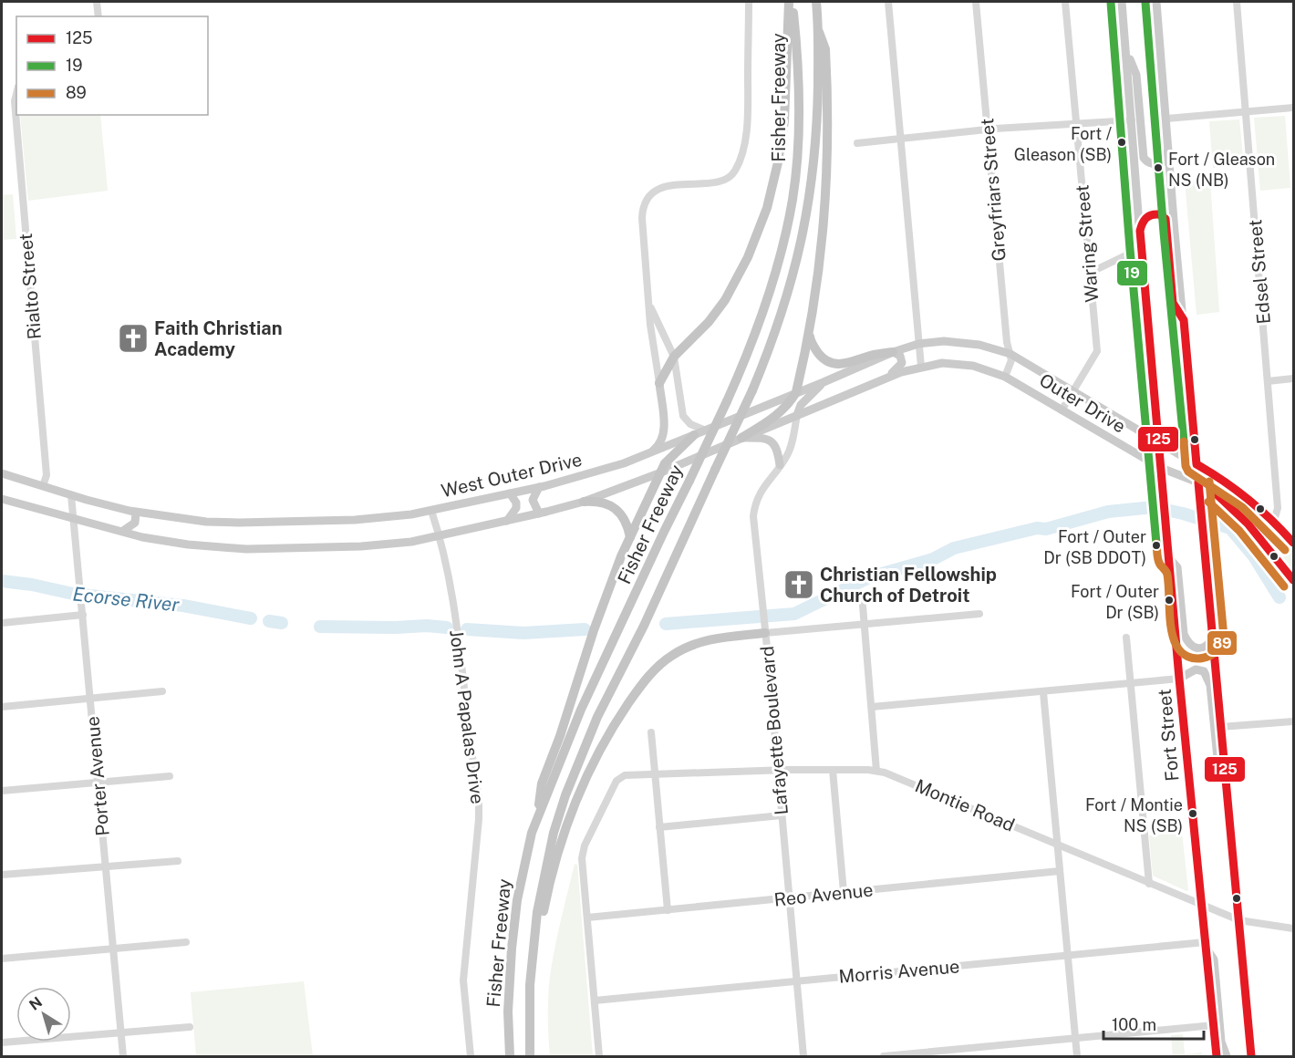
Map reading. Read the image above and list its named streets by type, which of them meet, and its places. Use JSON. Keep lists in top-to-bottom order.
{
  "streets": {
    "highway": ["Fisher Freeway"],
    "main road": ["Outer Drive", "West Outer Drive", "Fort Street"],
    "street": [
      "Greyfriars Street",
      "Waring Street",
      "Edsel Street",
      "Rialto Street",
      "John A Papalas Drive",
      "Lafayette Boulevard",
      "Porter Avenue",
      "Montie Road",
      "Reo Avenue",
      "Morris Avenue"
    ]
  },
  "crossings": [
    ["Greyfriars Street", "Outer Drive"],
    ["Greyfriars Street", "West Outer Drive"],
    ["Waring Street", "Outer Drive"],
    ["Waring Street", "West Outer Drive"],
    ["Edsel Street", "West Outer Drive"],
    ["Rialto Street", "West Outer Drive"],
    ["Outer Drive", "Fort Street"],
    ["West Outer Drive", "John A Papalas Drive"],
    ["West Outer Drive", "Fort Street"],
    ["West Outer Drive", "Porter Avenue"],
    ["Lafayette Boulevard", "Montie Road"],
    ["Lafayette Boulevard", "Reo Avenue"],
    ["Lafayette Boulevard", "Morris Avenue"],
    ["Fort Street", "Montie Road"],
    ["Fort Street", "Morris Avenue"],
    ["Montie Road", "Reo Avenue"]
  ],
  "water": ["Ecorse River"],
  "places": {
    "other": [
      "Fort / Gleason (SB)",
      "Fort / Gleason NS (NB)",
      "Fort / Outer Dr (SB DDOT)",
      "Fort / Outer Dr (SB)",
      "Fort / Montie NS (SB)"
    ],
    "church": ["Faith Christian Academy", "Christian Fellowship Church of Detroit"]
  },
  "lines": ["transit line 19", "transit line 125", "transit line 89"],
  "legend": ["125", "19", "89"],
  "scale_bar": "100 m",
  "north": "top left"
}
